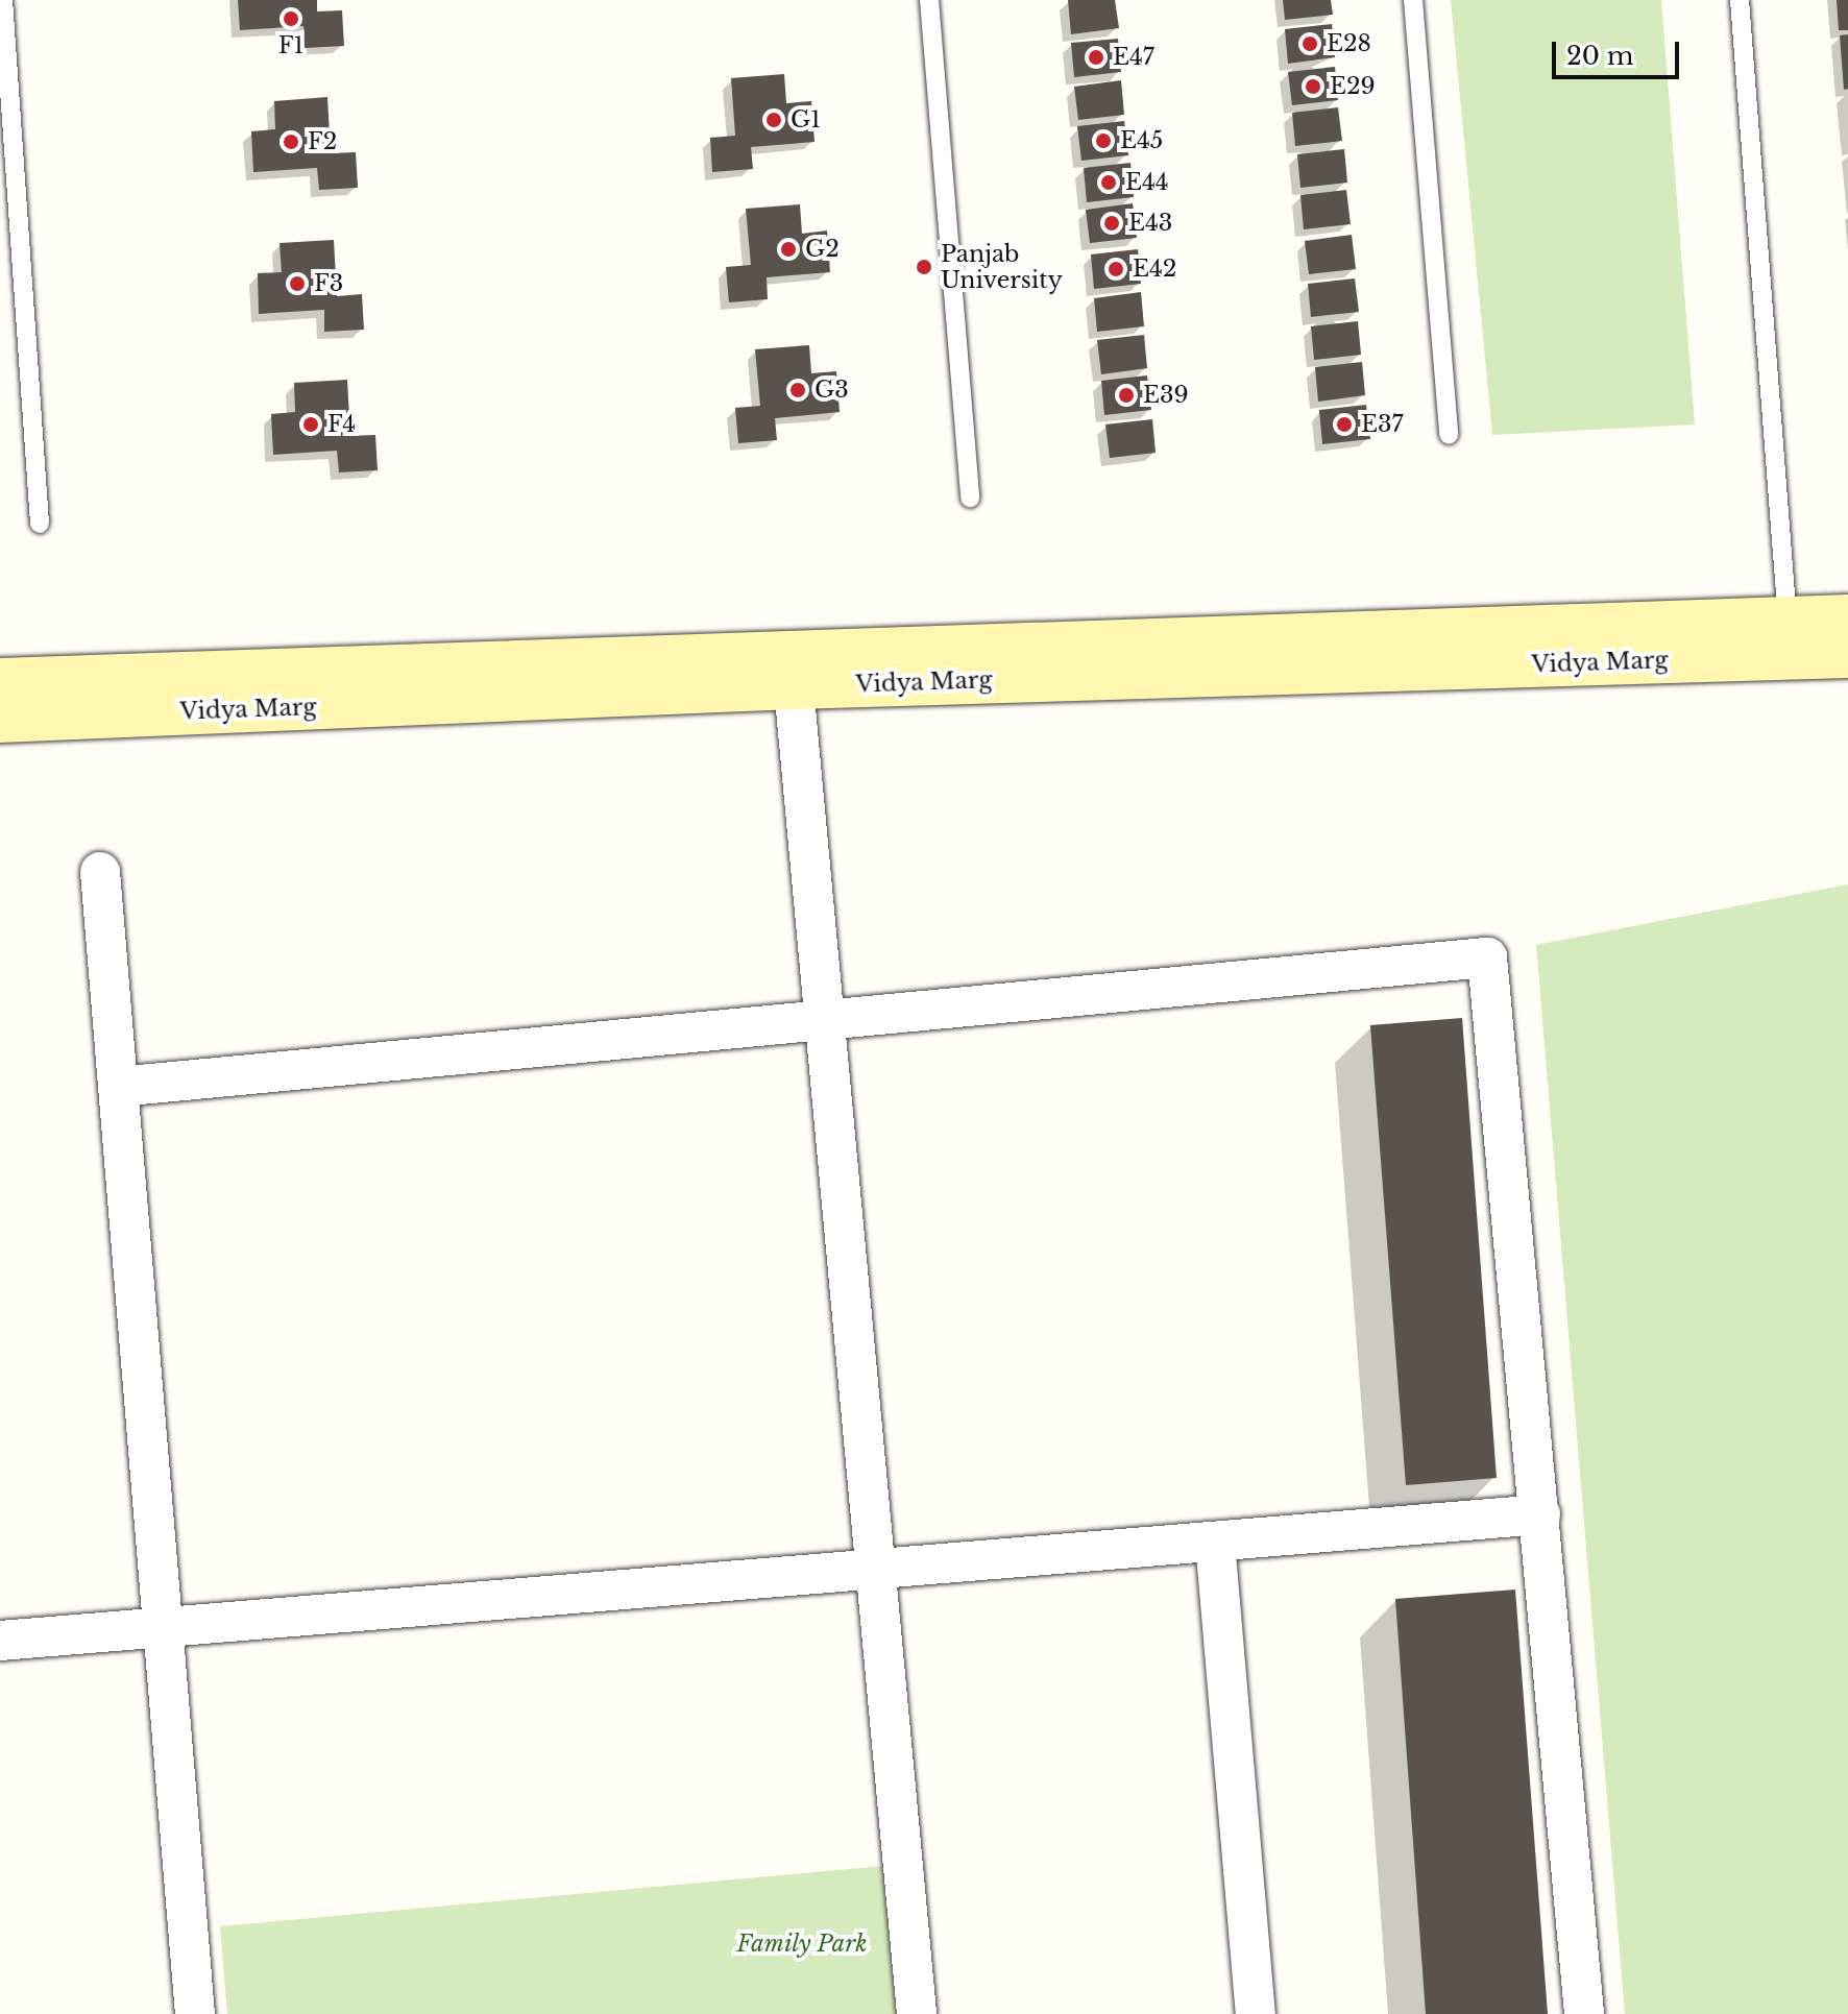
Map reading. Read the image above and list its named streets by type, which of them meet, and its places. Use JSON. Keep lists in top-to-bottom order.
{
  "streets": {
    "main road": ["Vidya Marg"]
  },
  "parks": ["Family Park"],
  "places": [
    "F1",
    "E28",
    "E47",
    "E29",
    "G1",
    "E45",
    "F2",
    "E44",
    "E43",
    "G2",
    "Panjab University",
    "E42",
    "F3",
    "G3",
    "E39",
    "F4",
    "E37"
  ],
  "scale_bar": "20 m"
}
